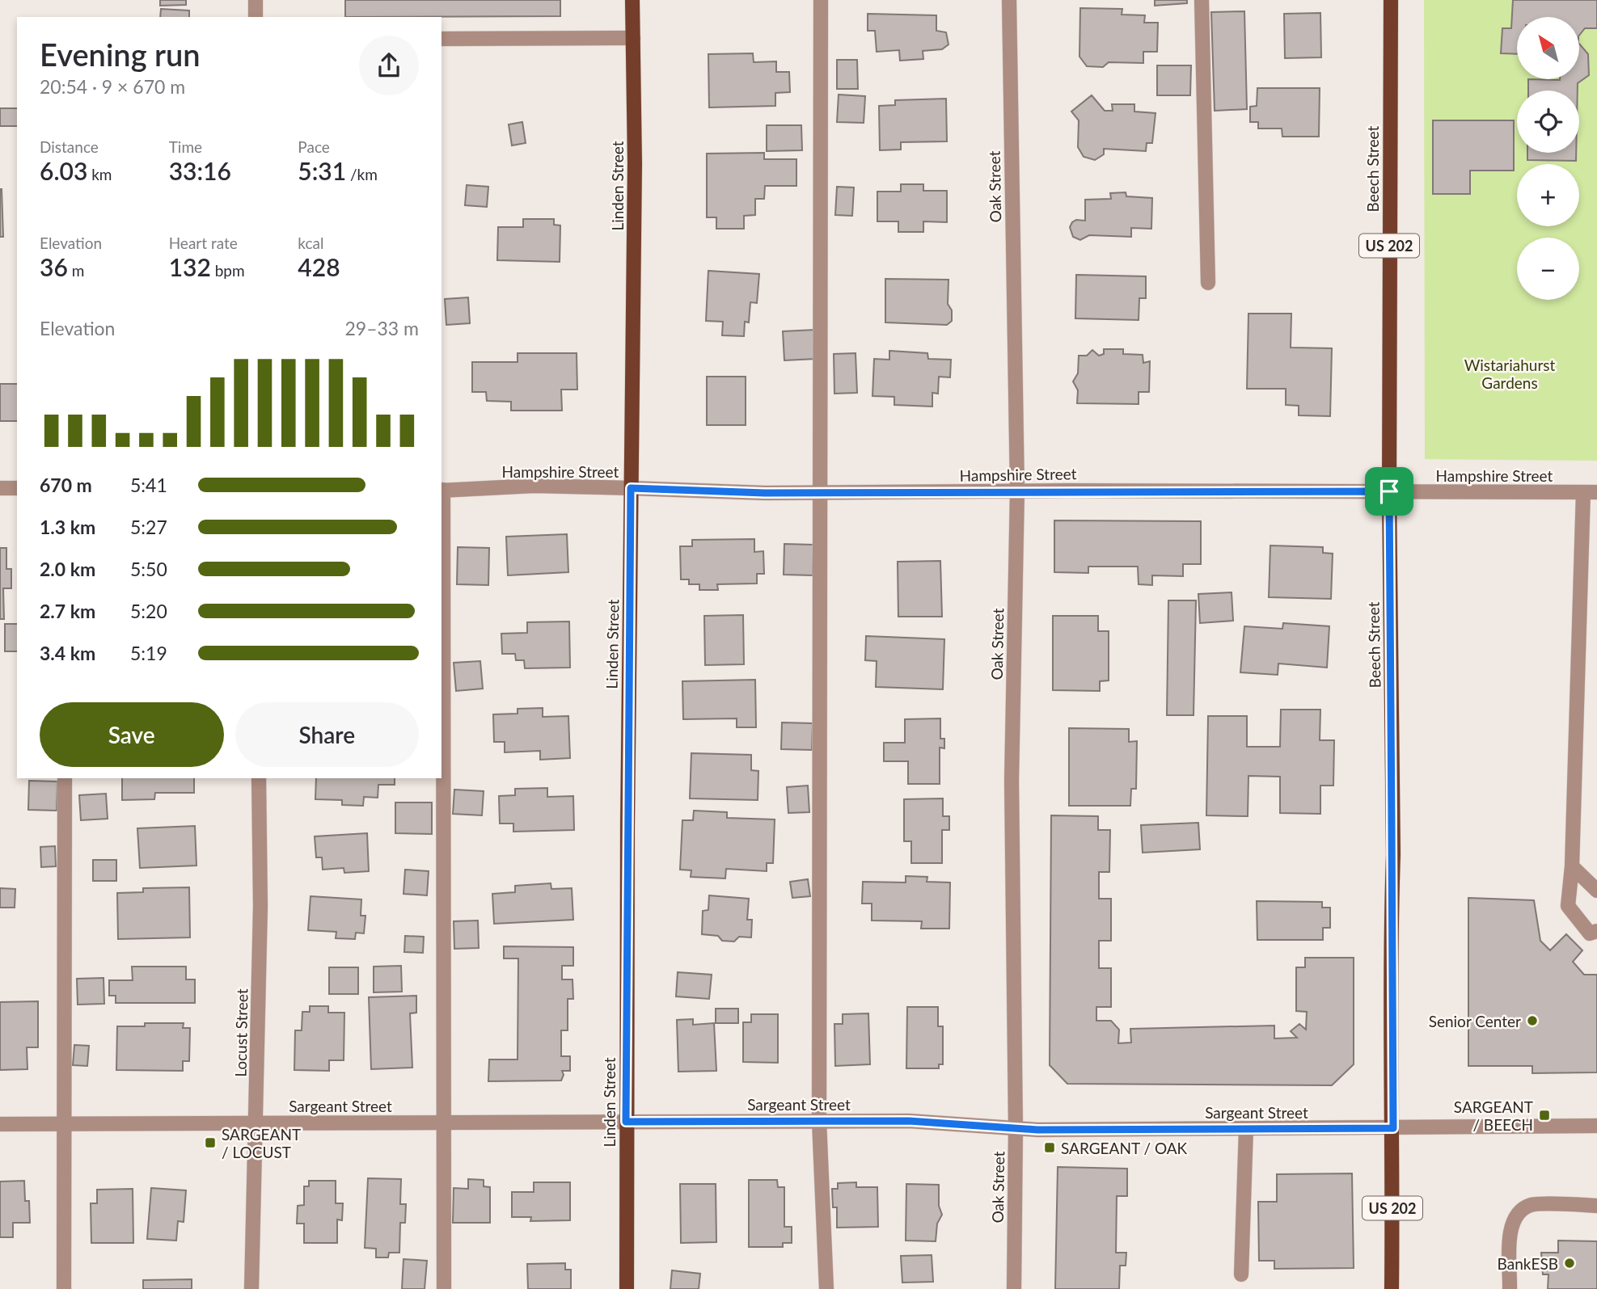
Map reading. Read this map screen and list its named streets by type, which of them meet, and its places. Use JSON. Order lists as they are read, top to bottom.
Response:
{
  "streets": {
    "main road": ["Beech Street", "Linden Street", "US 202"],
    "street": [
      "Oak Street",
      "Hampshire Street",
      "Locust Street",
      "Sargeant Street"
    ]
  },
  "crossings": [
    ["Beech Street", "Hampshire Street"],
    ["Beech Street", "Sargeant Street"],
    ["Linden Street", "Hampshire Street"],
    ["Linden Street", "Sargeant Street"],
    ["Oak Street", "Hampshire Street"],
    ["Oak Street", "Sargeant Street"],
    ["Locust Street", "Sargeant Street"]
  ],
  "parks": ["Wistariahurst Gardens"],
  "places": {
    "other": ["Senior Center", "BankESB"],
    "transit": ["SARGEANT / BEECH", "SARGEANT / LOCUST", "SARGEANT / OAK"]
  },
  "north": "top left",
  "page": {
    "map_buttons": ["+", "−"],
    "heading": ["Evening run", "20:54 · 9 × 670 m"],
    "stats": [
      ["Distance", "6.03 km"],
      ["Time", "33:16"],
      ["Pace", "5:31 /km"],
      ["Elevation", "36 m"],
      ["Heart rate", "132 bpm"],
      ["kcal", "428"]
    ],
    "chart": ["Elevation", "29–33 m"],
    "list": [
      {
        "name": "670 m",
        "note": "5:41"
      },
      {
        "name": "1.3 km",
        "note": "5:27"
      },
      {
        "name": "2.0 km",
        "note": "5:50"
      },
      {
        "name": "2.7 km",
        "note": "5:20"
      },
      {
        "name": "3.4 km",
        "note": "5:19"
      }
    ],
    "buttons": ["Save", "Share"]
  }
}
